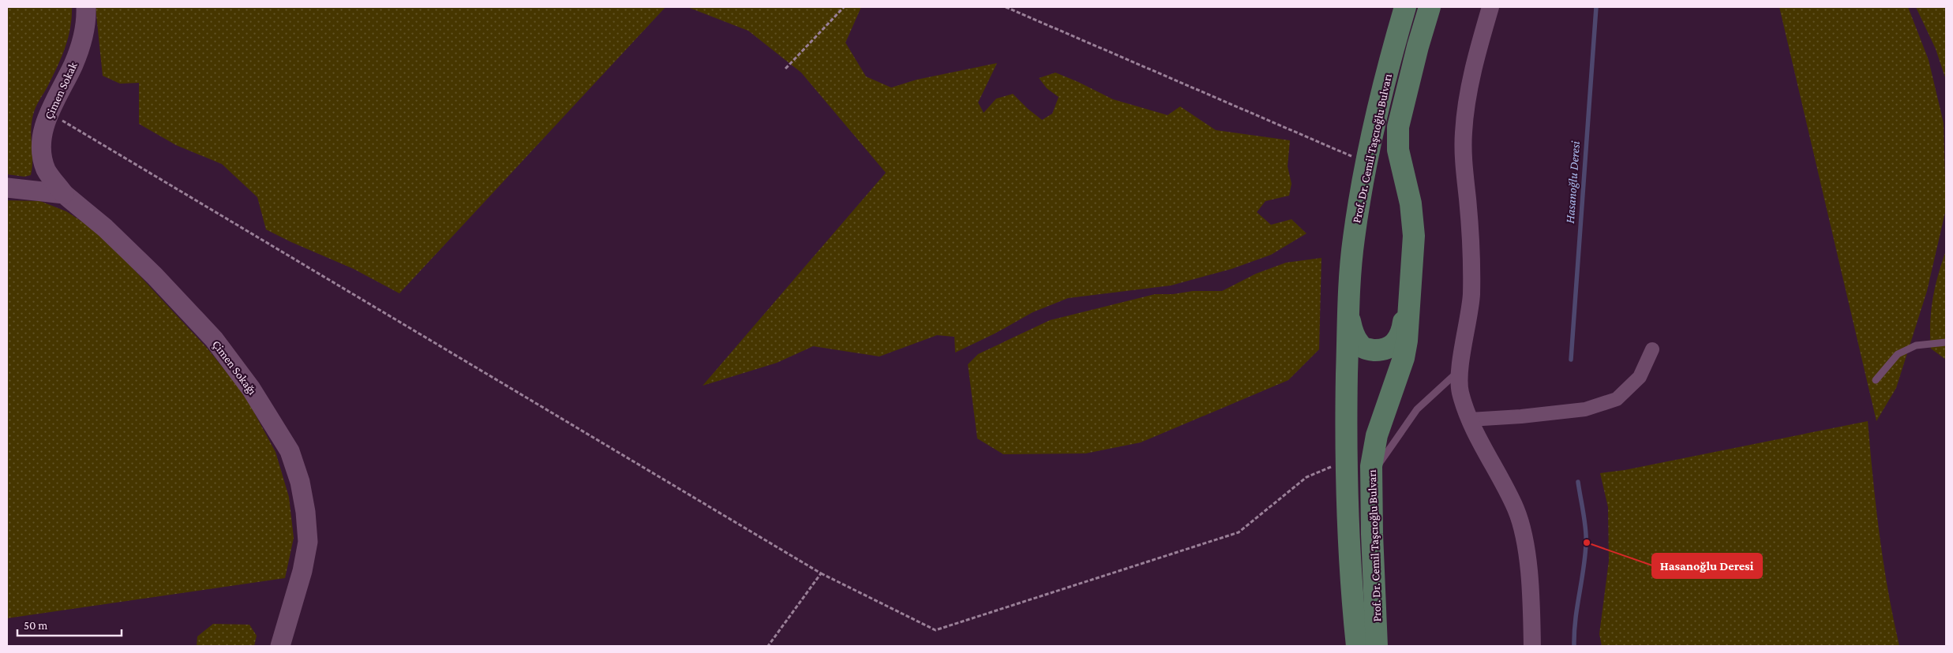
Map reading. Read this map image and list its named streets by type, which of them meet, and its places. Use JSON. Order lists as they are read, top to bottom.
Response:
{
  "streets": {
    "main road": ["Çimen Sokak", "Prof. Dr. Cemil Taşcıoğlu Bulvarı", "Çimen Sokağı"]
  },
  "crossings": [
    ["Çimen Sokak", "Çimen Sokağı"]
  ],
  "water": ["Hasanoğlu Deresi"],
  "places": ["Hasanoğlu Deresi"],
  "scale_bar": "50 m"
}
